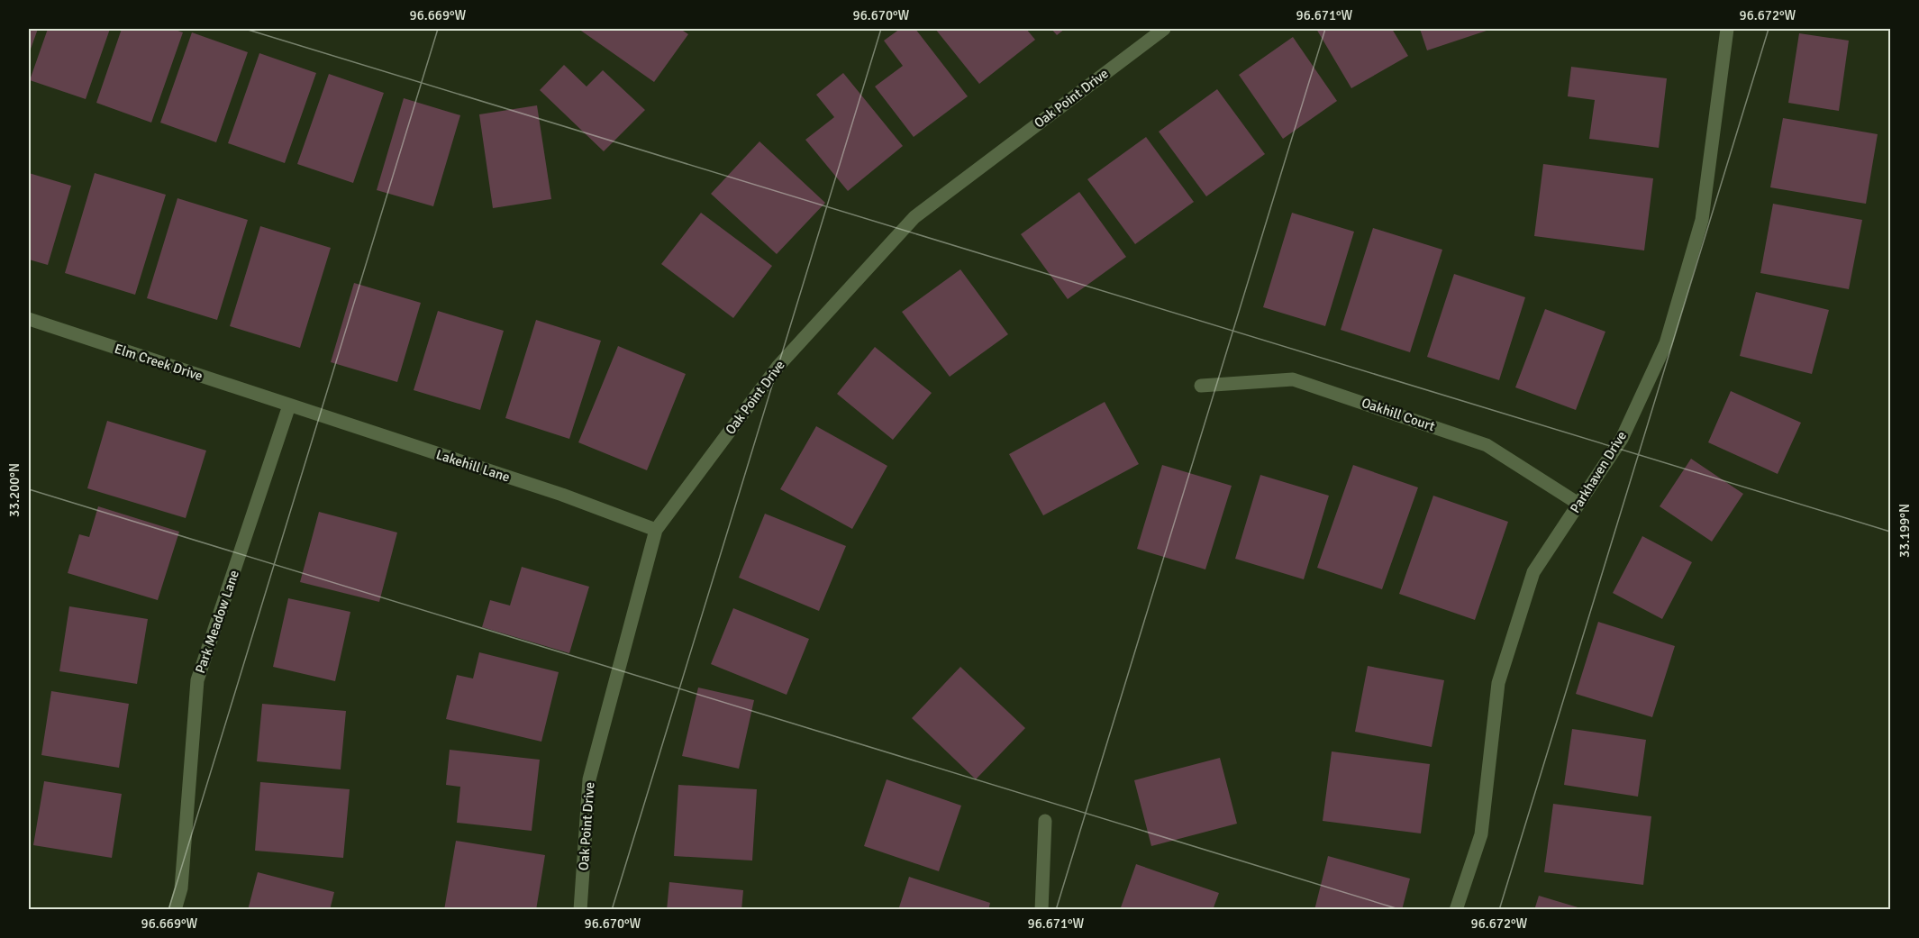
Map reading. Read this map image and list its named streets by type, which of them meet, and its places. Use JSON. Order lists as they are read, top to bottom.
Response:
{
  "streets": {
    "street": [
      "Oak Point Drive",
      "Elm Creek Drive",
      "Oakhill Court",
      "Lakehill Lane",
      "Parkhaven Drive",
      "Park Meadow Lane"
    ]
  },
  "crossings": [
    ["Oak Point Drive", "Lakehill Lane"],
    ["Elm Creek Drive", "Lakehill Lane"],
    ["Elm Creek Drive", "Park Meadow Lane"],
    ["Oakhill Court", "Parkhaven Drive"],
    ["Lakehill Lane", "Park Meadow Lane"]
  ],
  "coordinates": [
    "96.669°W",
    "96.670°W",
    "96.671°W",
    "96.672°W",
    "33.200°N",
    "33.199°N"
  ]
}
